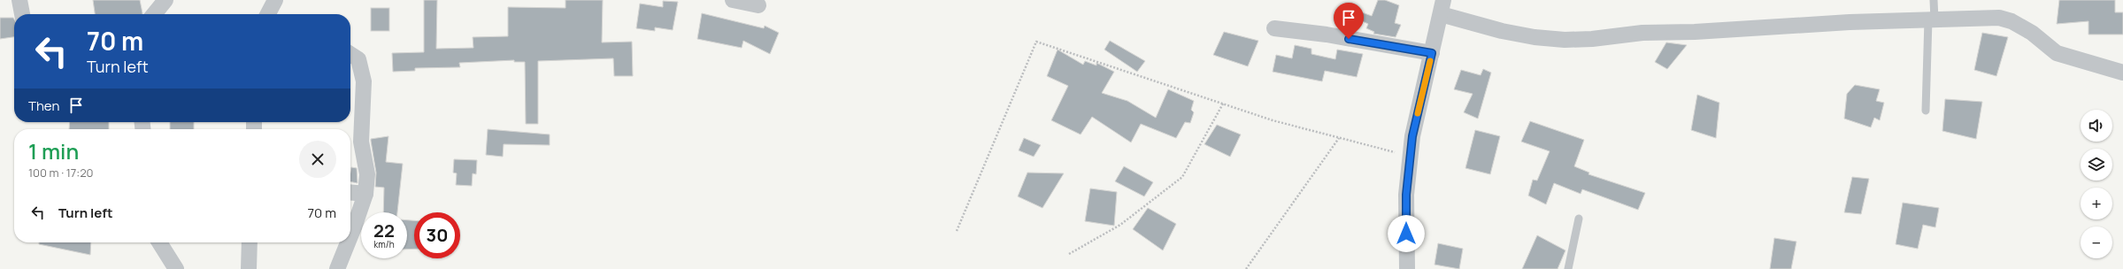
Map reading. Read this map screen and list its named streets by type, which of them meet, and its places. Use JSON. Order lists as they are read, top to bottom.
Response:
{
  "page": {
    "turn": ["70 m", "Turn left"],
    "then": "Then",
    "map_buttons": ["+", "−"],
    "heading": ["1 min", "100 m · 17:20"],
    "list": [
      {
        "name": "Turn left",
        "value": "70 m"
      }
    ],
    "speed": "22 km/h",
    "limit": "30"
  }
}
